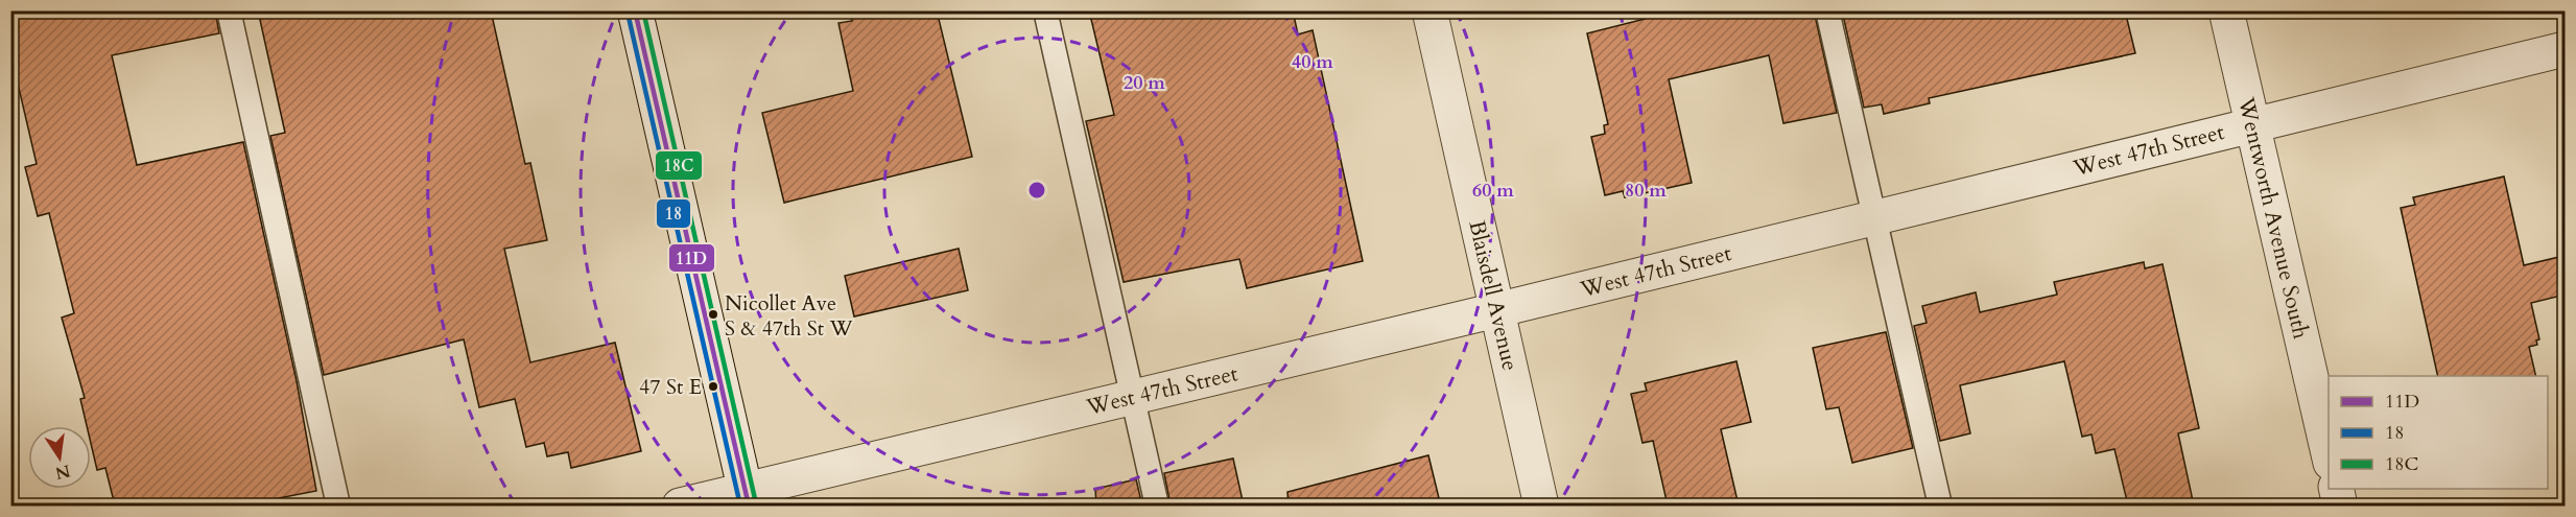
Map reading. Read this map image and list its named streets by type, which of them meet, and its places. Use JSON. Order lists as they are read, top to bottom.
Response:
{
  "streets": {
    "street": ["West 47th Street", "Wentworth Avenue South", "Blaisdell Avenue"]
  },
  "crossings": [
    ["West 47th Street", "Wentworth Avenue South"],
    ["West 47th Street", "Blaisdell Avenue"]
  ],
  "places": ["Nicollet Ave S & 47th St W", "47 St E"],
  "lines": ["transit line 11D", "transit line 18C", "transit line 18"],
  "legend": ["11D", "18", "18C"],
  "north": "bottom",
  "rings": [
    "40 m",
    "20 m",
    "60 m",
    "80 m"
  ]
}
